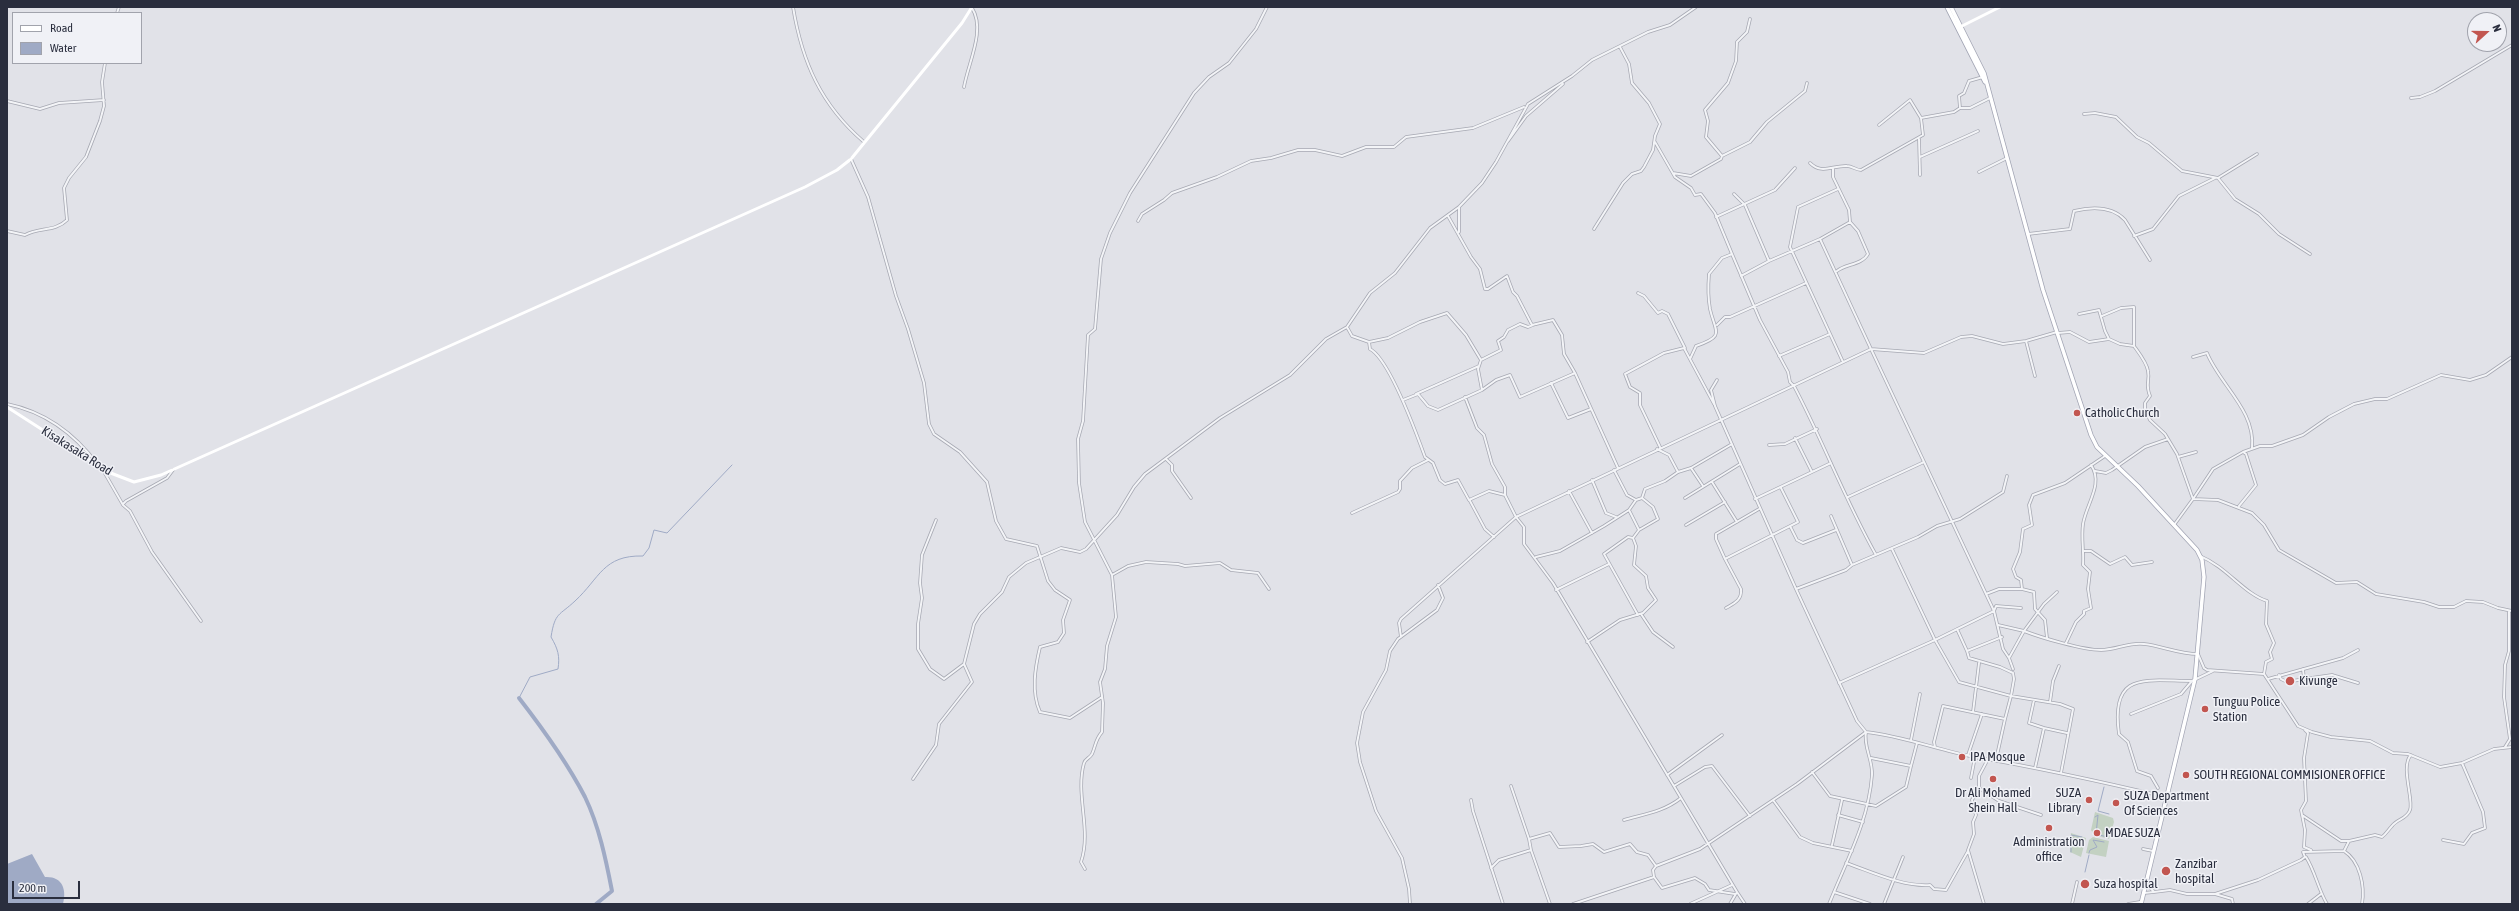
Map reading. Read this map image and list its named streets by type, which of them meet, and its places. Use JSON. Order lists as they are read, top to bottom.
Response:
{
  "streets": {
    "street": ["Kisakasaka Road"]
  },
  "places": [
    "Catholic Church",
    "Kivunge",
    "Tunguu Police Station",
    "IPA Mosque",
    "SOUTH REGIONAL COMMISIONER OFFICE",
    "Dr Ali Mohamed Shein Hall",
    "SUZA Library",
    "SUZA Department Of Sciences",
    "Administration office",
    "MDAE SUZA",
    "Zanzibar hospital",
    "Suza hospital"
  ],
  "legend": ["Road", "Water"],
  "scale_bar": "200 m",
  "north": "right"
}
